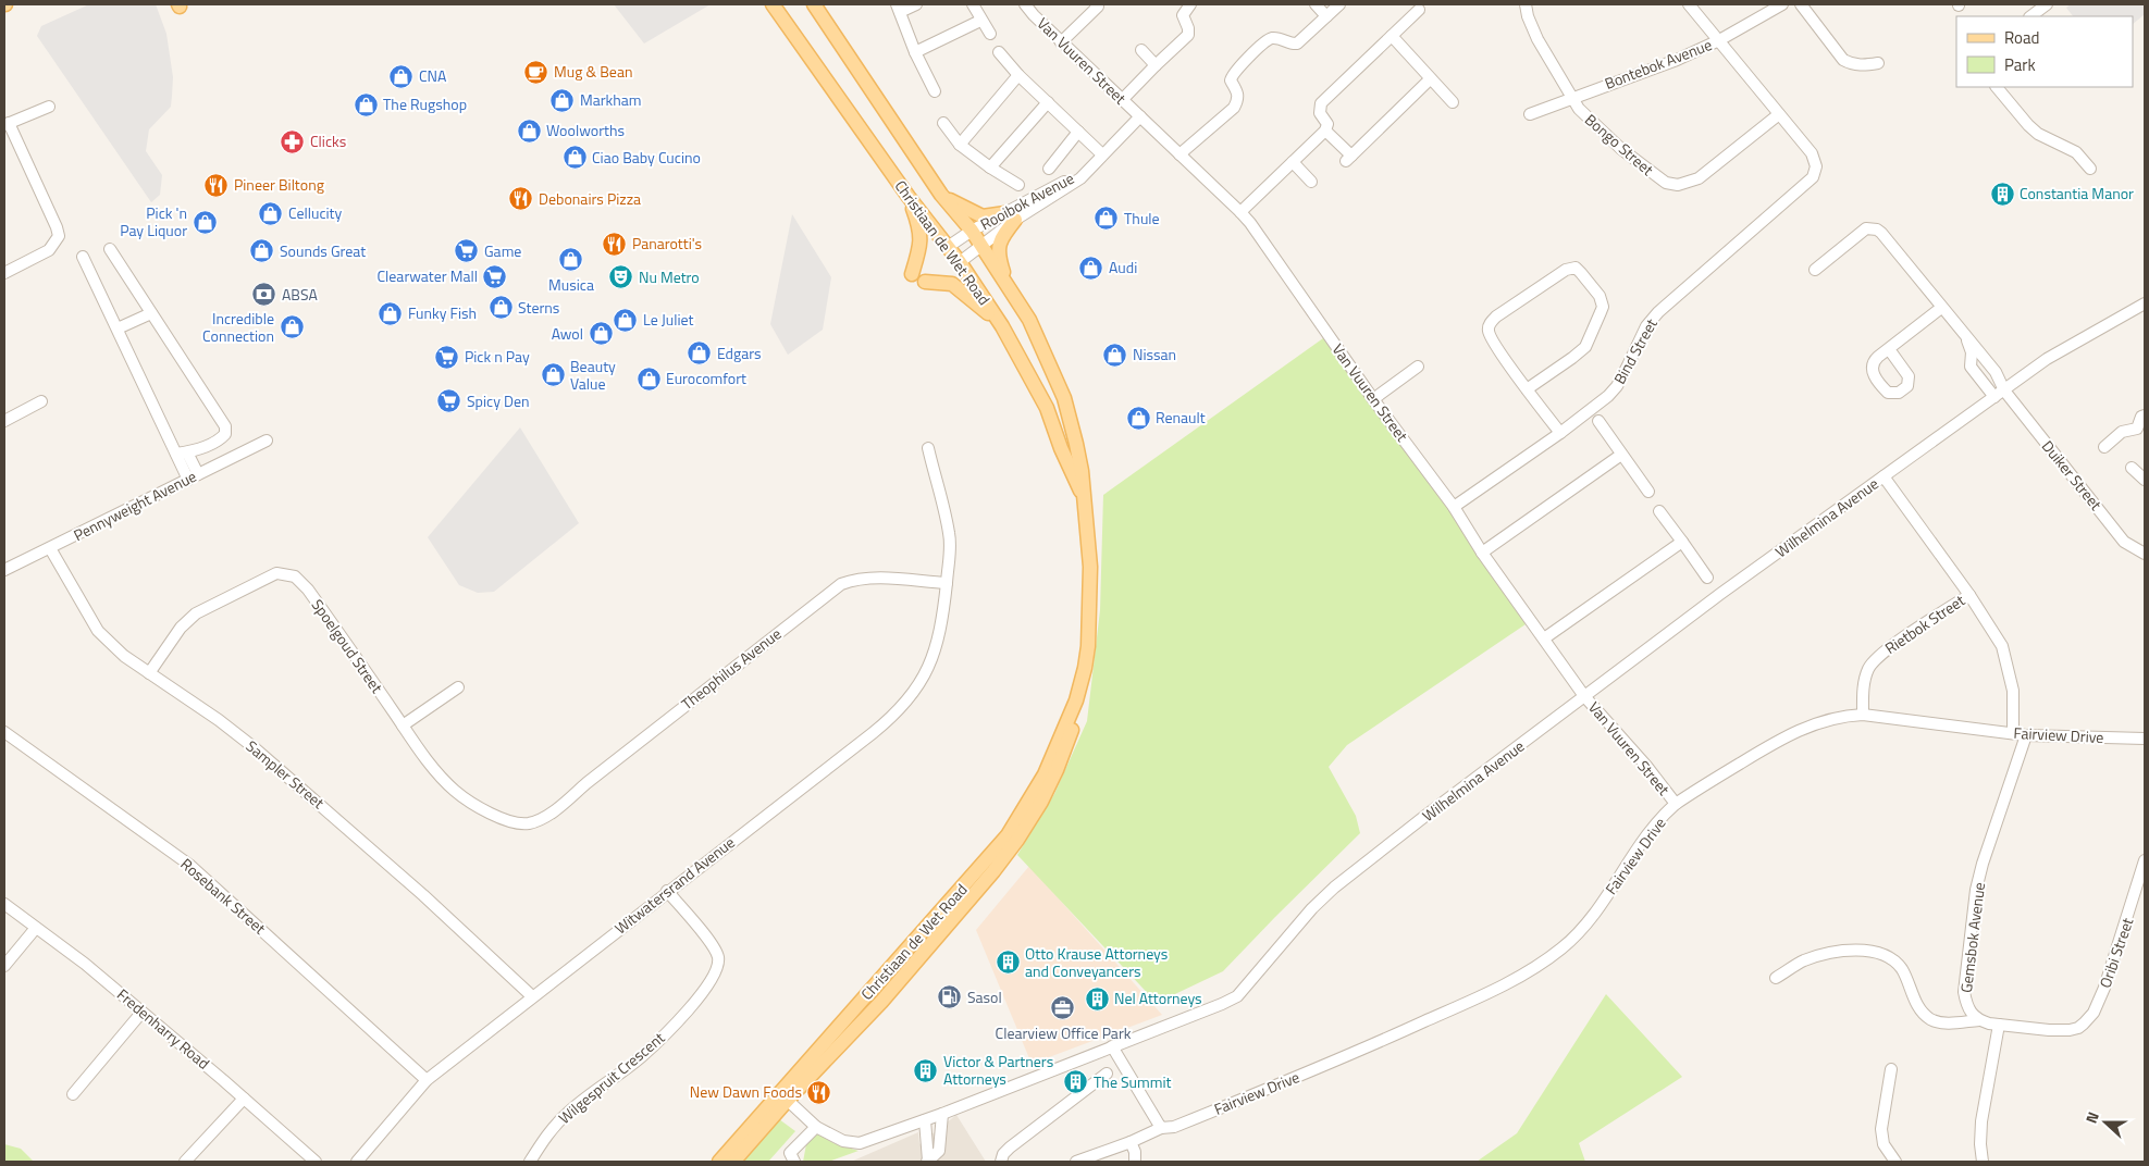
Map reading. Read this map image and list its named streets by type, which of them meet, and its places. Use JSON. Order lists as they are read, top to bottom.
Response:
{
  "streets": {
    "main road": ["Christiaan de Wet Road"],
    "street": [
      "Van Vuuren Street",
      "Bontebok Avenue",
      "Bongo Street",
      "Rooibok Avenue",
      "Bind Street",
      "Duiker Street",
      "Pennyweight Avenue",
      "Wilhelmina Avenue",
      "Rietbok Street",
      "Spoelgoud Street",
      "Theophilus Avenue",
      "Fairview Drive",
      "Sampler Street",
      "Witwatersrand Avenue",
      "Rosebank Street",
      "Gemsbok Avenue",
      "Oribi Street",
      "Fredenharry Road",
      "Wilgespruit Crescent"
    ]
  },
  "crossings": [
    ["Van Vuuren Street", "Rooibok Avenue"],
    ["Van Vuuren Street", "Bind Street"],
    ["Van Vuuren Street", "Wilhelmina Avenue"],
    ["Van Vuuren Street", "Fairview Drive"],
    ["Bontebok Avenue", "Bongo Street"],
    ["Bongo Street", "Bind Street"],
    ["Rooibok Avenue", "Christiaan de Wet Road"],
    ["Christiaan de Wet Road", "Wilhelmina Avenue"],
    ["Duiker Street", "Wilhelmina Avenue"],
    ["Pennyweight Avenue", "Sampler Street"],
    ["Rietbok Street", "Fairview Drive"],
    ["Spoelgoud Street", "Theophilus Avenue"],
    ["Spoelgoud Street", "Sampler Street"],
    ["Theophilus Avenue", "Witwatersrand Avenue"],
    ["Fairview Drive", "Gemsbok Avenue"],
    ["Sampler Street", "Witwatersrand Avenue"],
    ["Witwatersrand Avenue", "Rosebank Street"],
    ["Witwatersrand Avenue", "Wilgespruit Crescent"]
  ],
  "places": {
    "cafe": ["Mug & Bean"],
    "shop": [
      "CNA",
      "Markham",
      "The Rugshop",
      "Woolworths",
      "Ciao Baby Cucino",
      "Cellucity",
      "Thule",
      "Pick 'n Pay Liquor",
      "Sounds Great",
      "Musica",
      "Audi",
      "Sterns",
      "Funky Fish",
      "Le Juliet",
      "Incredible Connection",
      "Awol",
      "Edgars",
      "Nissan",
      "Beauty Value",
      "Eurocomfort",
      "Renault"
    ],
    "pharmacy": ["Clicks"],
    "restaurant": [
      "Pineer Biltong",
      "Debonairs Pizza",
      "Panarotti's",
      "New Dawn Foods"
    ],
    "building": [
      "Constantia Manor",
      "Otto Krause Attorneys and Conveyancers",
      "Nel Attorneys",
      "Victor & Partners Attorneys",
      "The Summit"
    ],
    "supermarket": [
      "Game",
      "Clearwater Mall",
      "Pick n Pay",
      "Spicy Den"
    ],
    "theatre": ["Nu Metro"],
    "bank": ["ABSA"],
    "fuel station": ["Sasol"],
    "office": ["Clearview Office Park"]
  },
  "legend": ["Road", "Park"],
  "north": "left"
}
